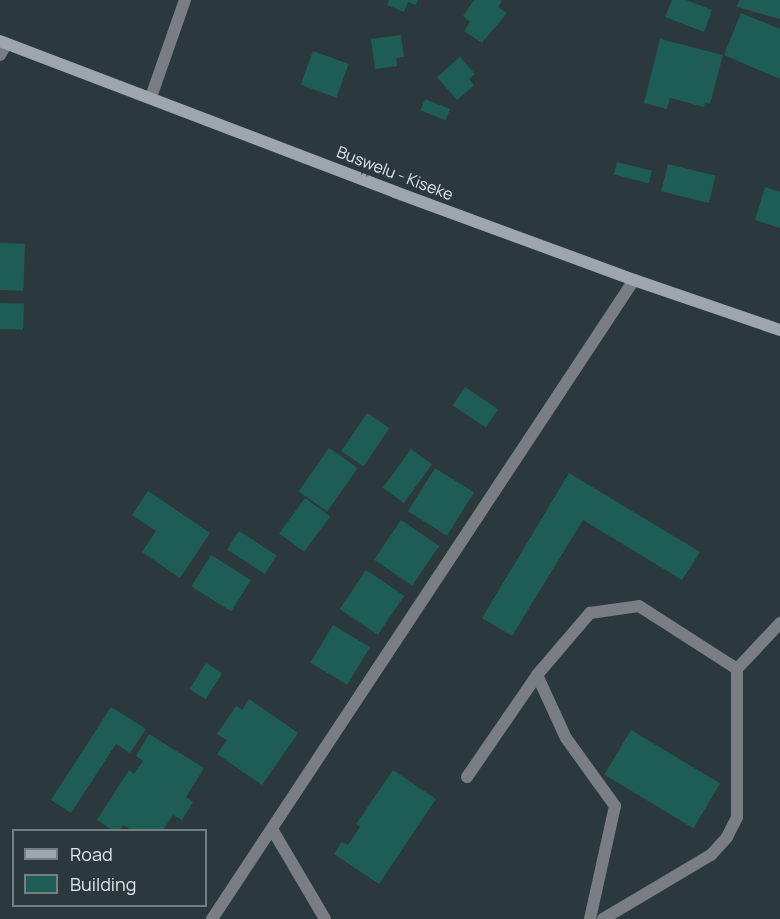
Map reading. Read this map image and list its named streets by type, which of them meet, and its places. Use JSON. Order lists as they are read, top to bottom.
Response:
{
  "streets": {
    "main road": ["Buswelu - Kiseke"]
  },
  "legend": ["Road", "Building"]
}
